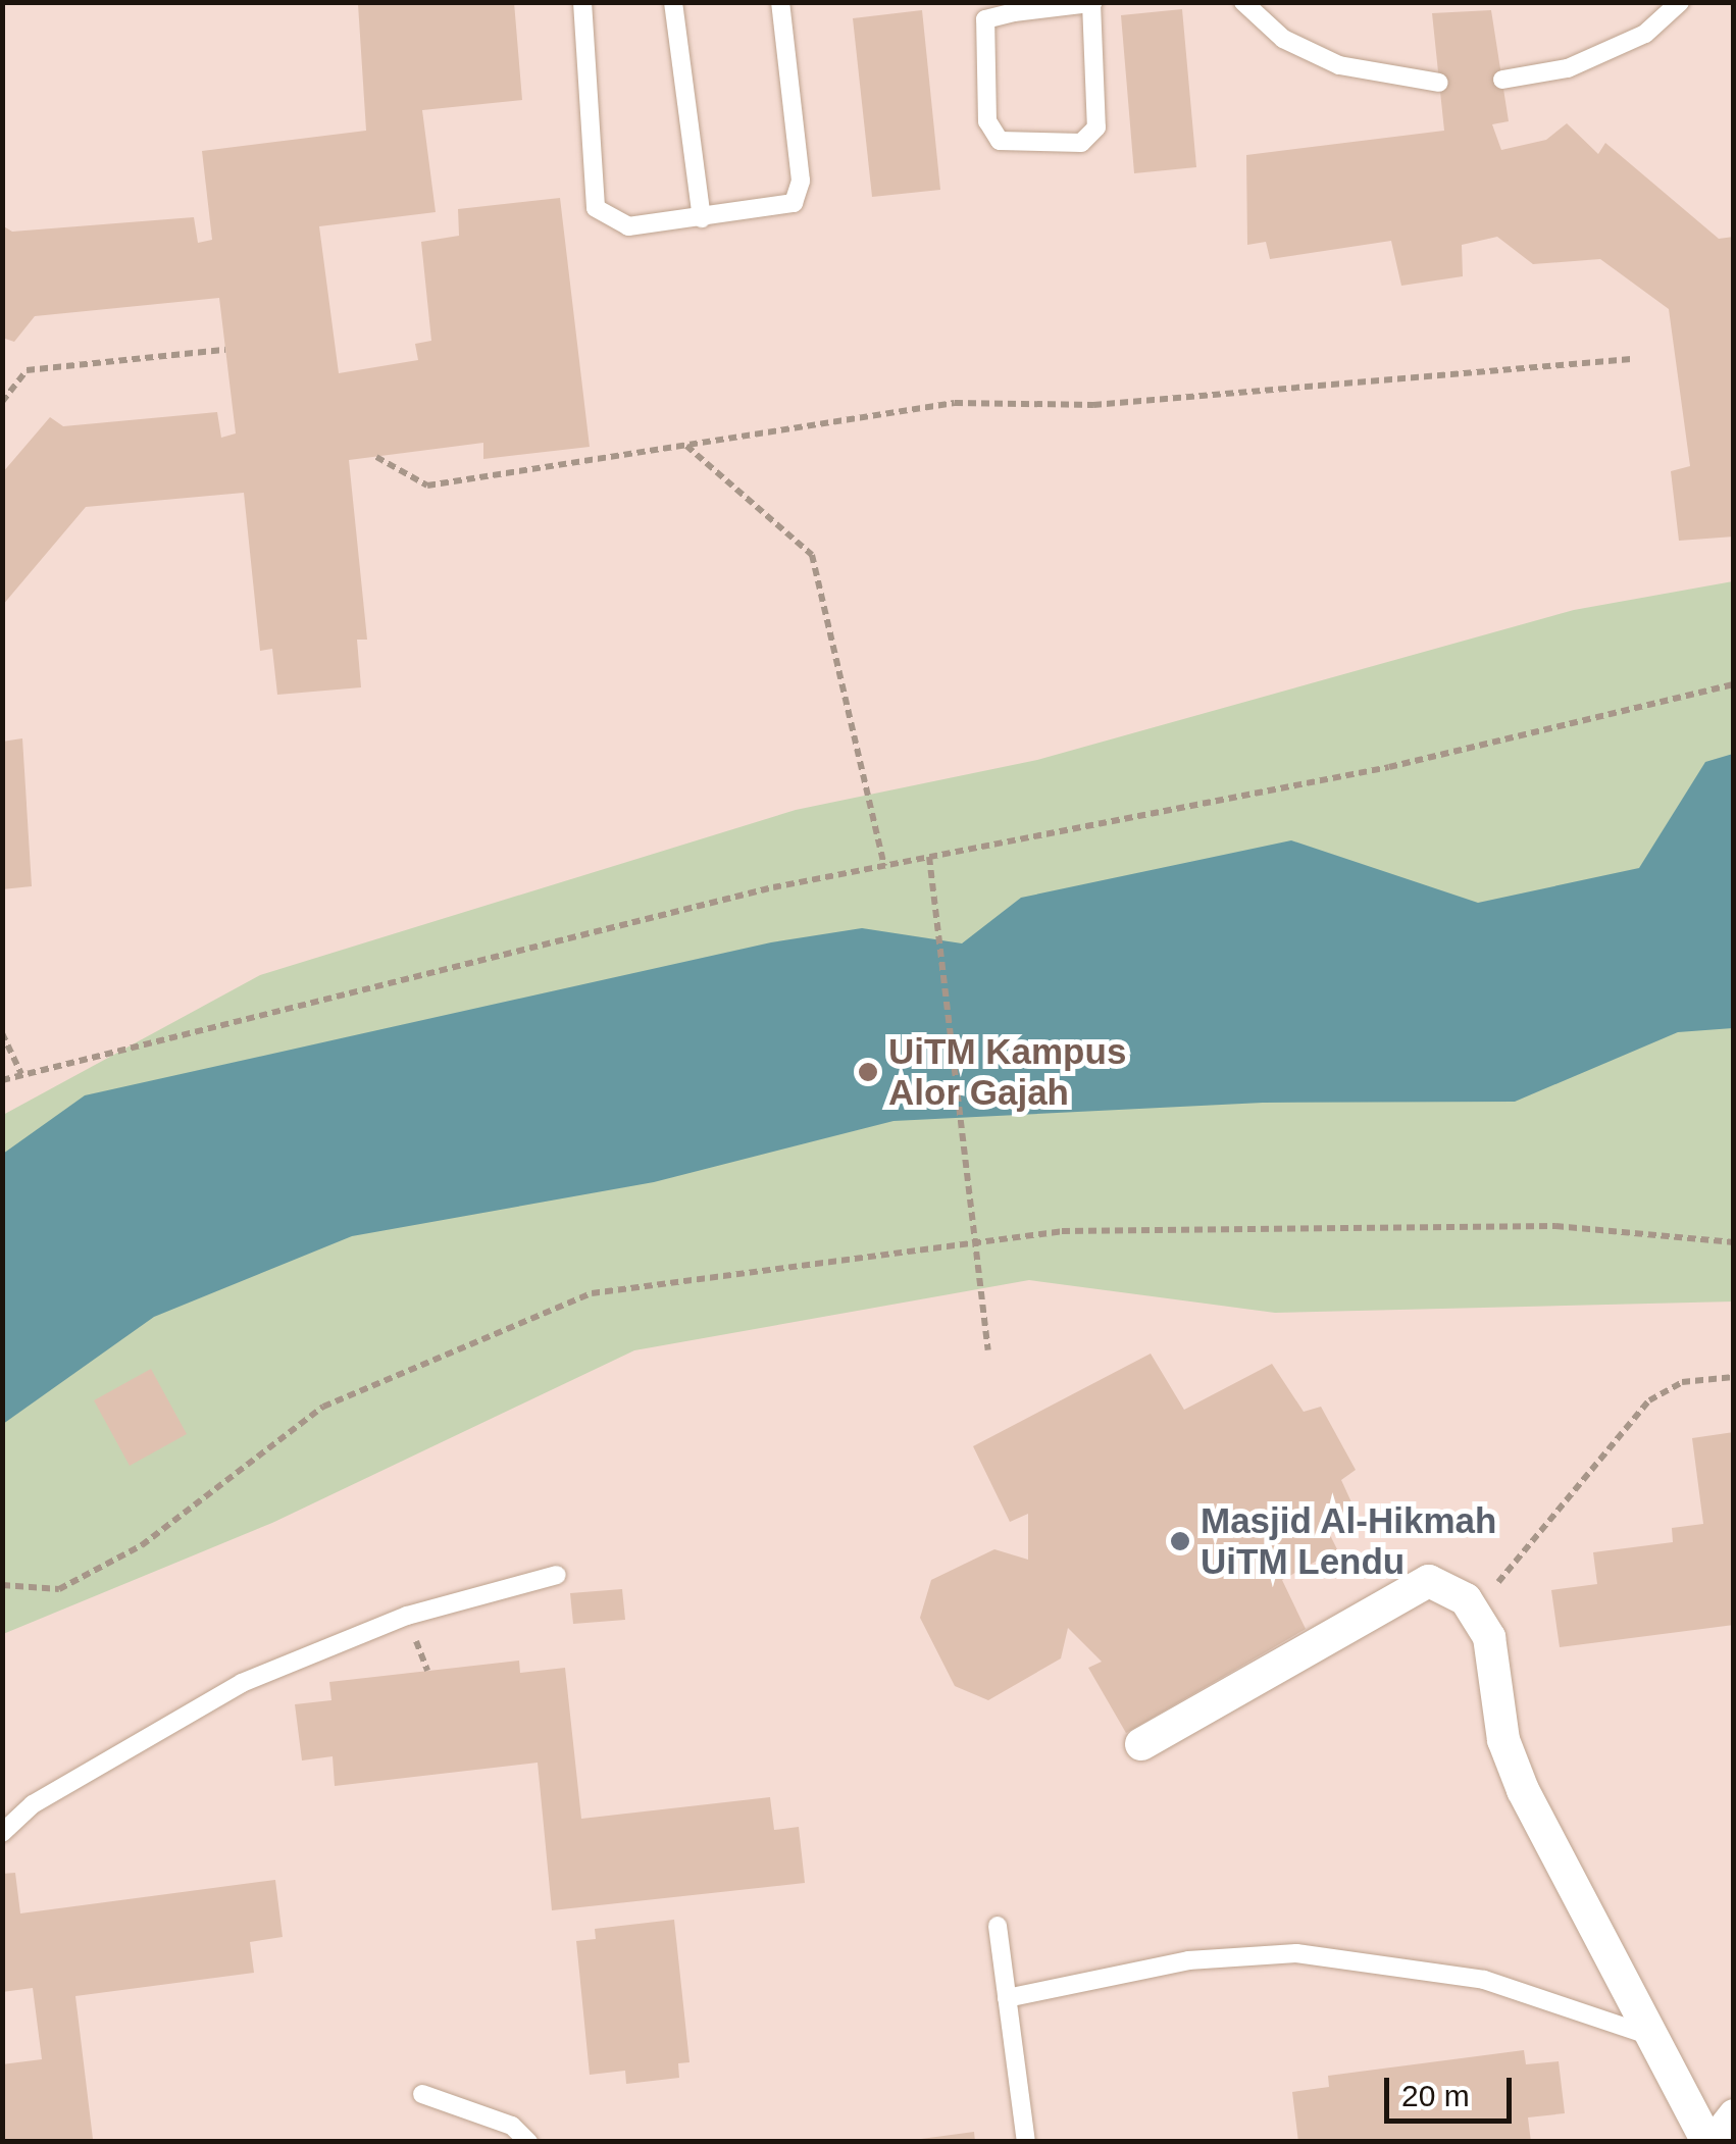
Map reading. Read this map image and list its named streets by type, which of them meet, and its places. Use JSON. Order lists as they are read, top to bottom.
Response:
{
  "places": ["UiTM Kampus Alor Gajah", "Masjid Al-Hikmah UiTM Lendu"],
  "scale_bar": "20 m"
}
